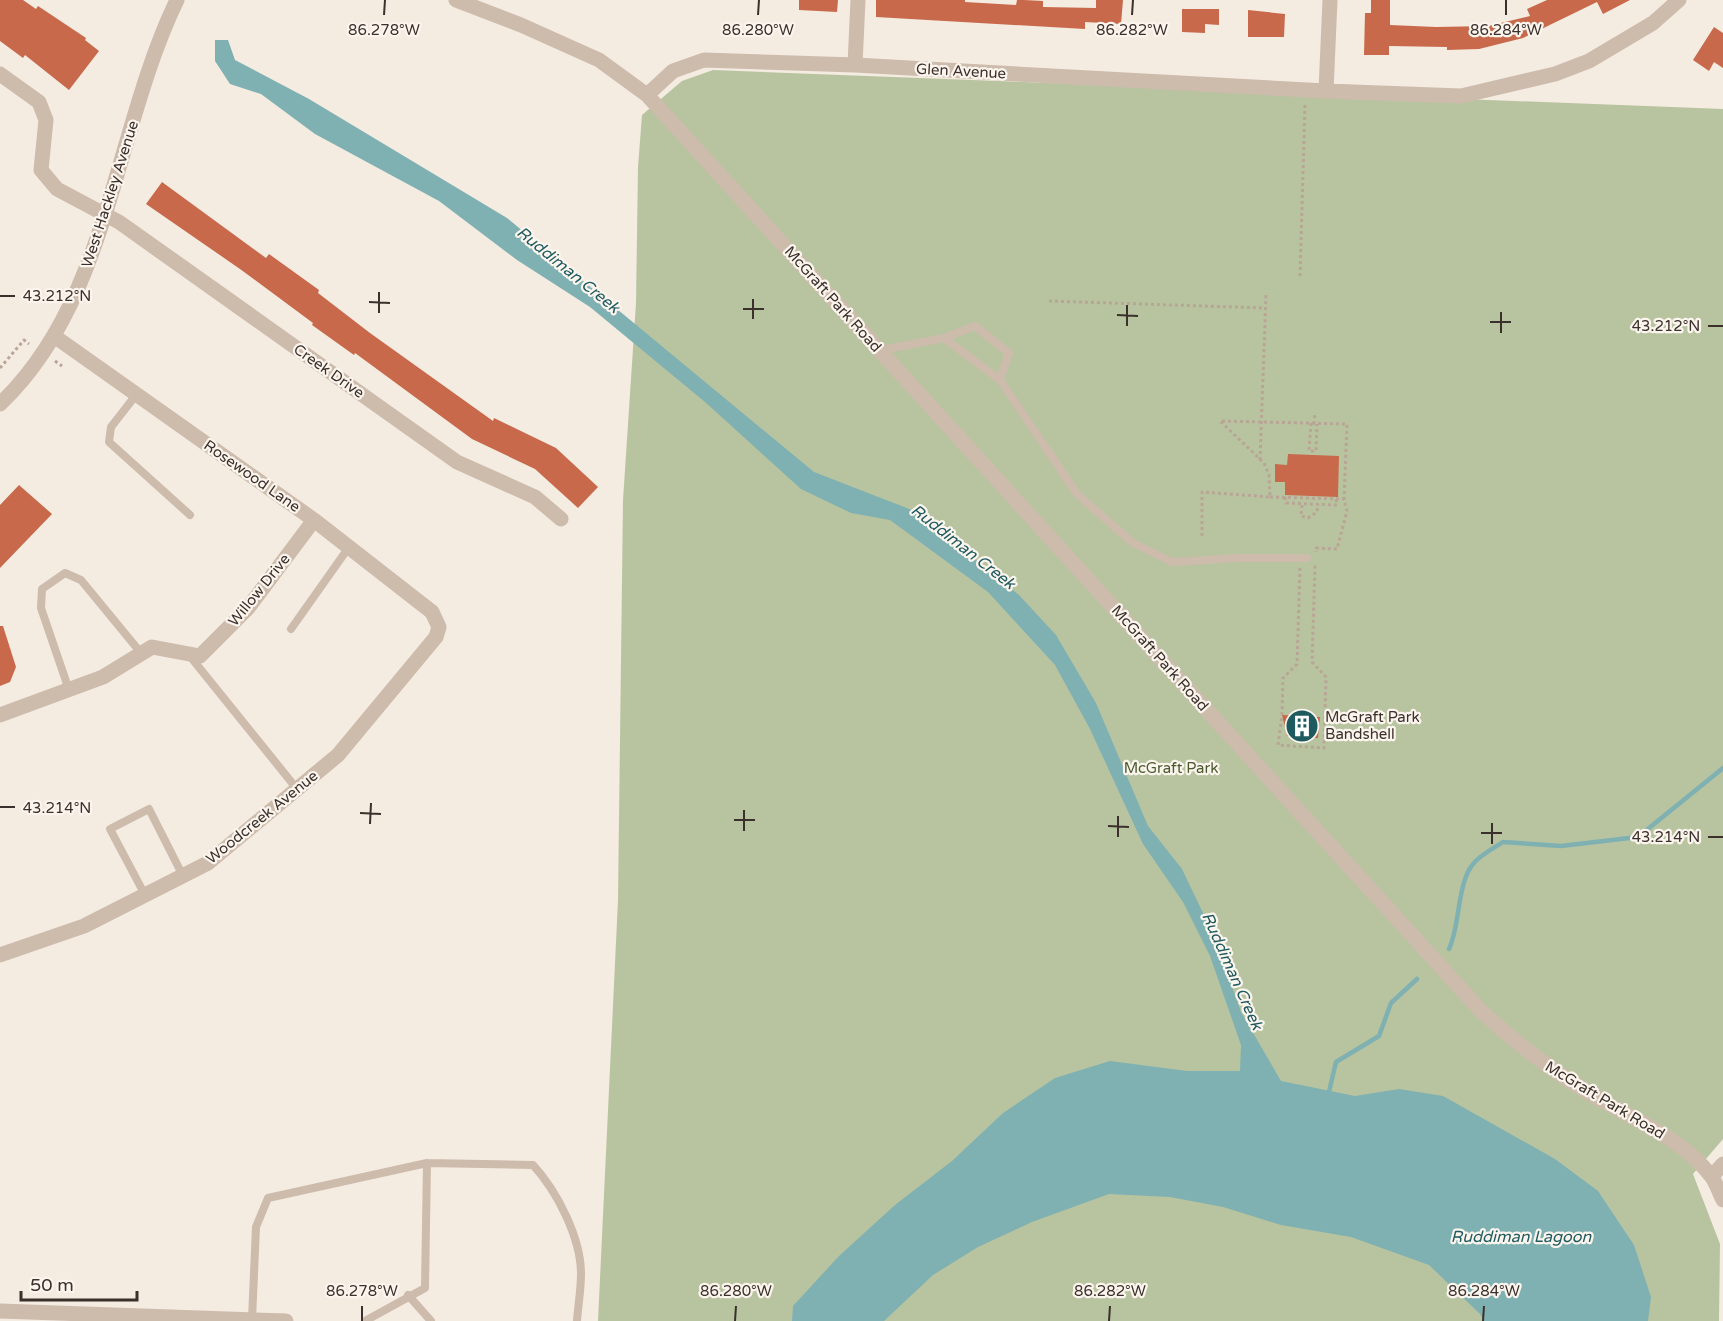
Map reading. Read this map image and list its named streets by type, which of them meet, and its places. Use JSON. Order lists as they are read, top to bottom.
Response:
{
  "streets": {
    "street": [
      "Glen Avenue",
      "West Hackley Avenue",
      "McGraft Park Road",
      "Creek Drive",
      "Rosewood Lane",
      "Willow Drive",
      "Woodcreek Avenue"
    ]
  },
  "crossings": [
    ["Glen Avenue", "McGraft Park Road"],
    ["West Hackley Avenue", "Creek Drive"],
    ["West Hackley Avenue", "Rosewood Lane"],
    ["Rosewood Lane", "Willow Drive"],
    ["Rosewood Lane", "Woodcreek Avenue"]
  ],
  "water": ["Ruddiman Creek", "Ruddiman Lagoon"],
  "parks": ["McGraft Park"],
  "places": {
    "building": ["McGraft Park Bandshell"]
  },
  "scale_bar": "50 m",
  "coordinates": [
    "86.278°W",
    "86.280°W",
    "86.282°W",
    "86.284°W",
    "43.212°N",
    "43.214°N"
  ]
}
